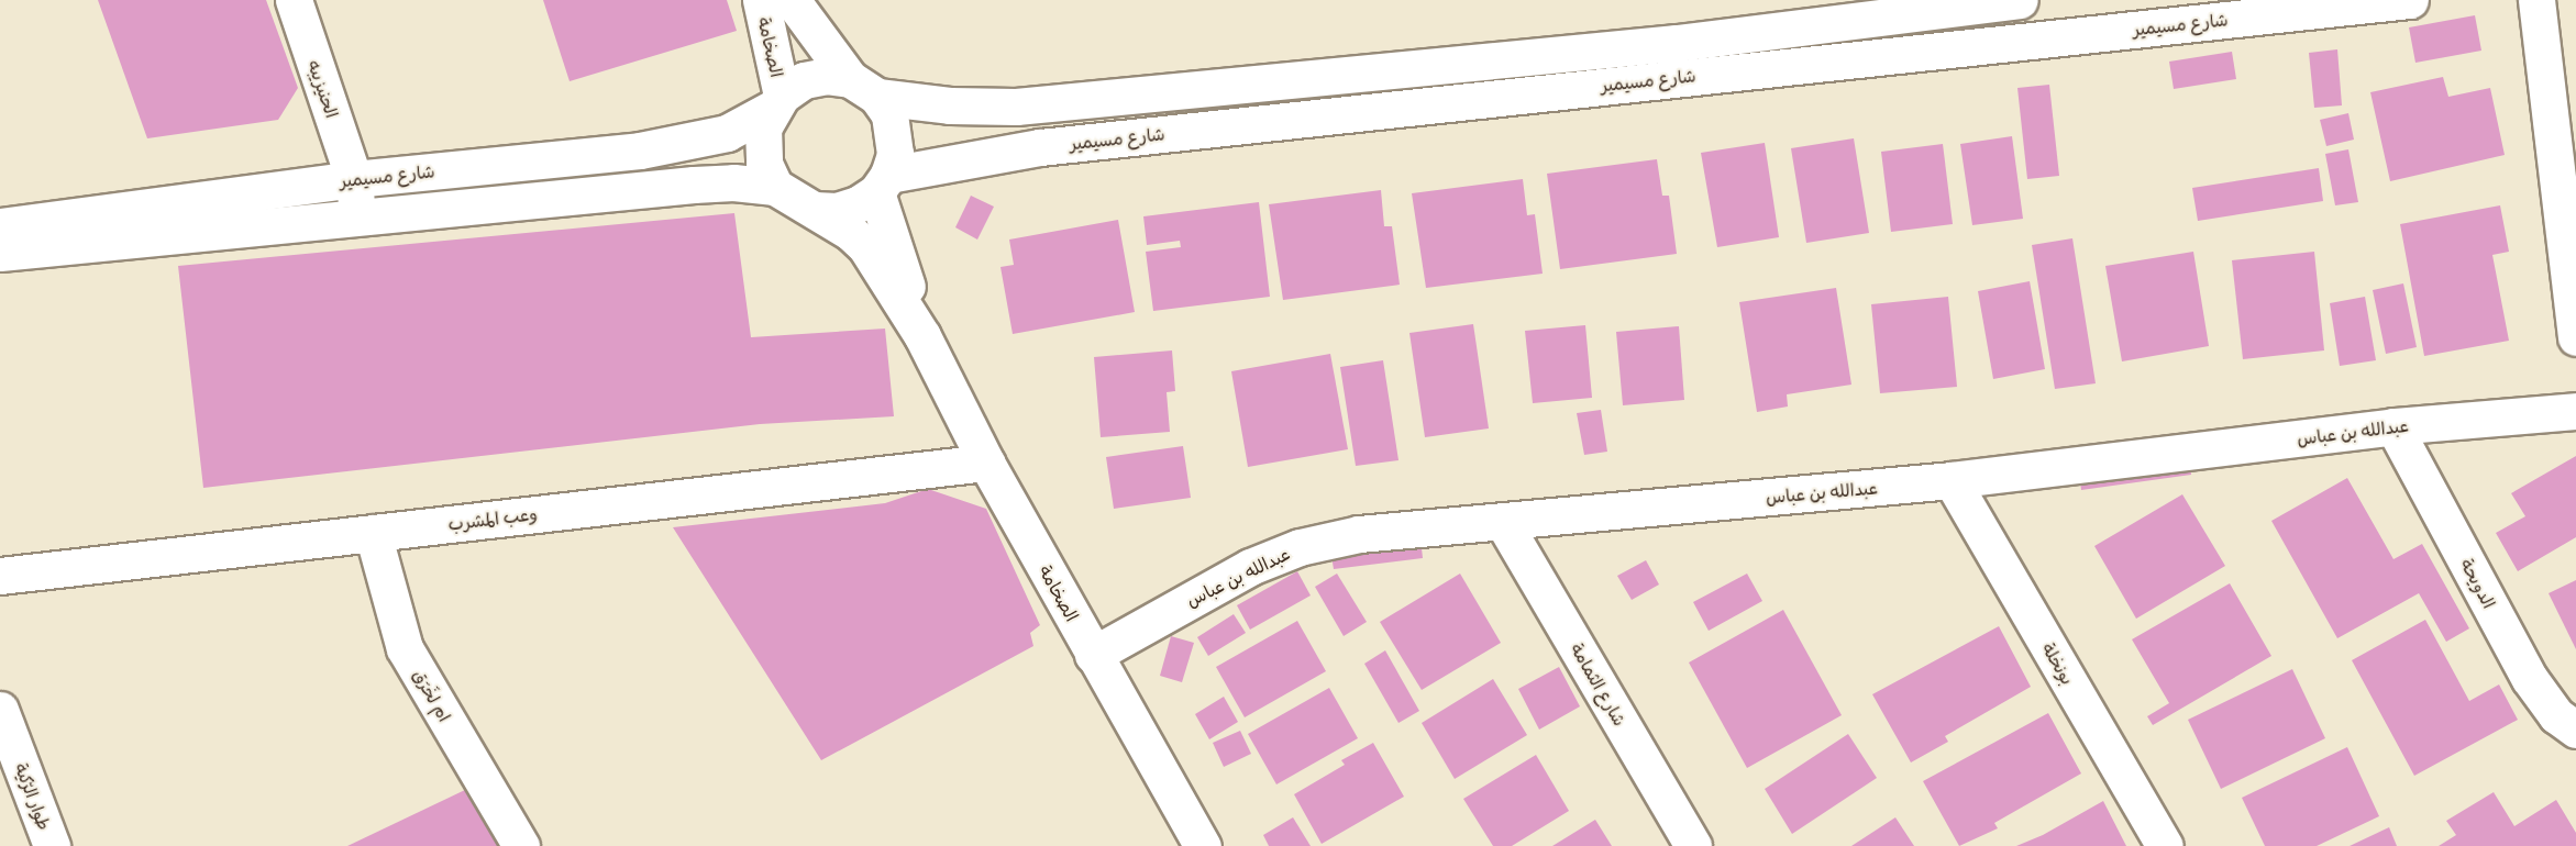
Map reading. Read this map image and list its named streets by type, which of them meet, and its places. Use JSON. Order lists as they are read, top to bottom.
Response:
{
  "streets": {
    "street": [
      "شارع مسيمير",
      "الصخامة",
      "الحنيزيبه",
      "عبدالله بن عباس",
      "وعب المشرب",
      "الدويحة",
      "بونخلة",
      "شارع الثمامة",
      "ام لخَرَق",
      "طوار الرّكية"
    ]
  },
  "crossings": [
    ["شارع مسيمير", "الصخامة"],
    ["شارع مسيمير", "الحنيزيبه"],
    ["الصخامة", "عبدالله بن عباس"],
    ["الصخامة", "وعب المشرب"],
    ["عبدالله بن عباس", "الدويحة"],
    ["عبدالله بن عباس", "بونخلة"],
    ["عبدالله بن عباس", "شارع الثمامة"],
    ["وعب المشرب", "ام لخَرَق"]
  ]
}
